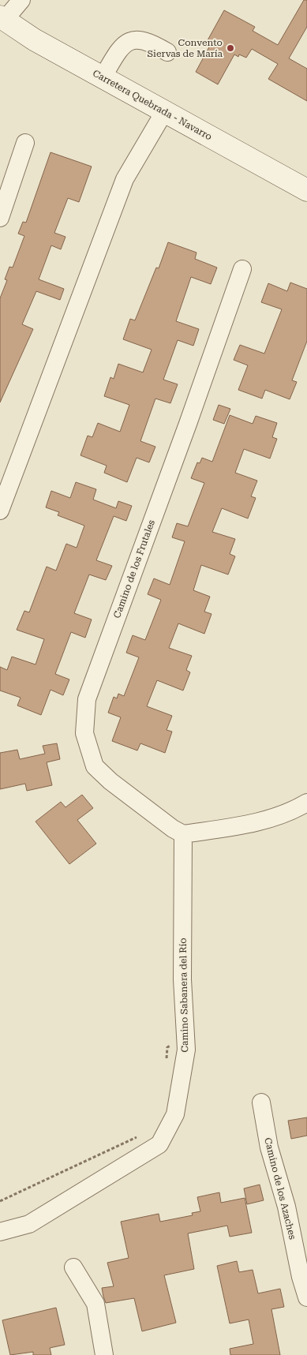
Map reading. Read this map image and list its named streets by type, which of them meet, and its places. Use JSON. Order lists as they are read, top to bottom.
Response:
{
  "streets": {
    "street": [
      "Carretera Quebrada - Navarro",
      "Camino de los Frutales",
      "Camino Sabanera del Río",
      "Camino de los Azaches"
    ]
  },
  "crossings": [
    ["Camino de los Frutales", "Camino Sabanera del Río"]
  ],
  "places": ["Convento Siervas de María"]
}
